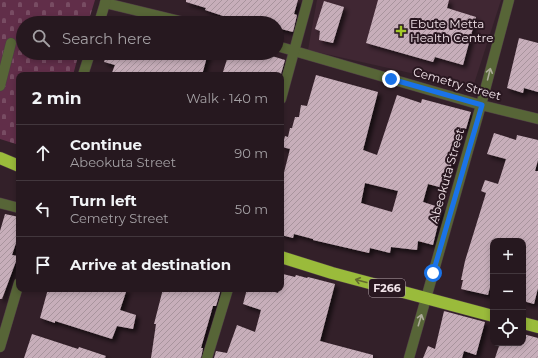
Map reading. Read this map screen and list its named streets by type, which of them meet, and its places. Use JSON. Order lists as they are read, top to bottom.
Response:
{
  "streets": {
    "highway": ["F266"],
    "street": ["Cemetry Street", "Abeokuta Street"]
  },
  "crossings": [
    ["Cemetry Street", "Abeokuta Street"],
    ["Abeokuta Street", "F266"]
  ],
  "one_way": ["Abeokuta Street"],
  "places": {
    "health": ["Ebute Metta Health Centre"]
  },
  "page": {
    "search": "Search here",
    "heading": ["2 min", "Walk · 140 m"],
    "list": [
      ["Continue", "Abeokuta Street", "90 m"],
      ["Turn left", "Cemetry Street", "50 m"],
      "Arrive at destination"
    ],
    "map_buttons": ["+", "−"]
  }
}
